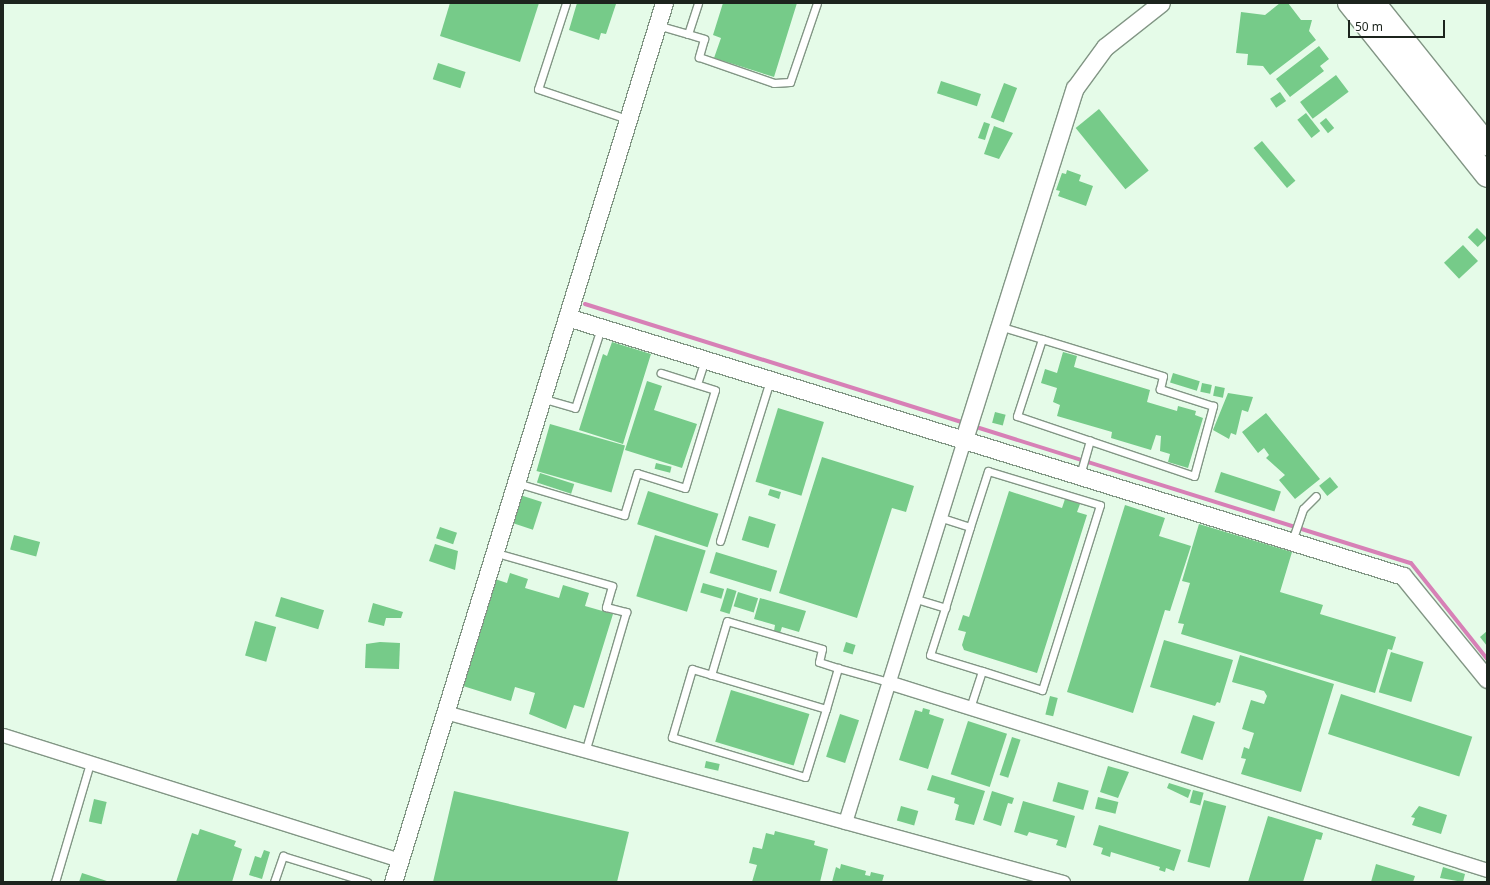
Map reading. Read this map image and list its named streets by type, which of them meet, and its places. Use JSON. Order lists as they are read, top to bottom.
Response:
{
  "scale_bar": "50 m"
}
